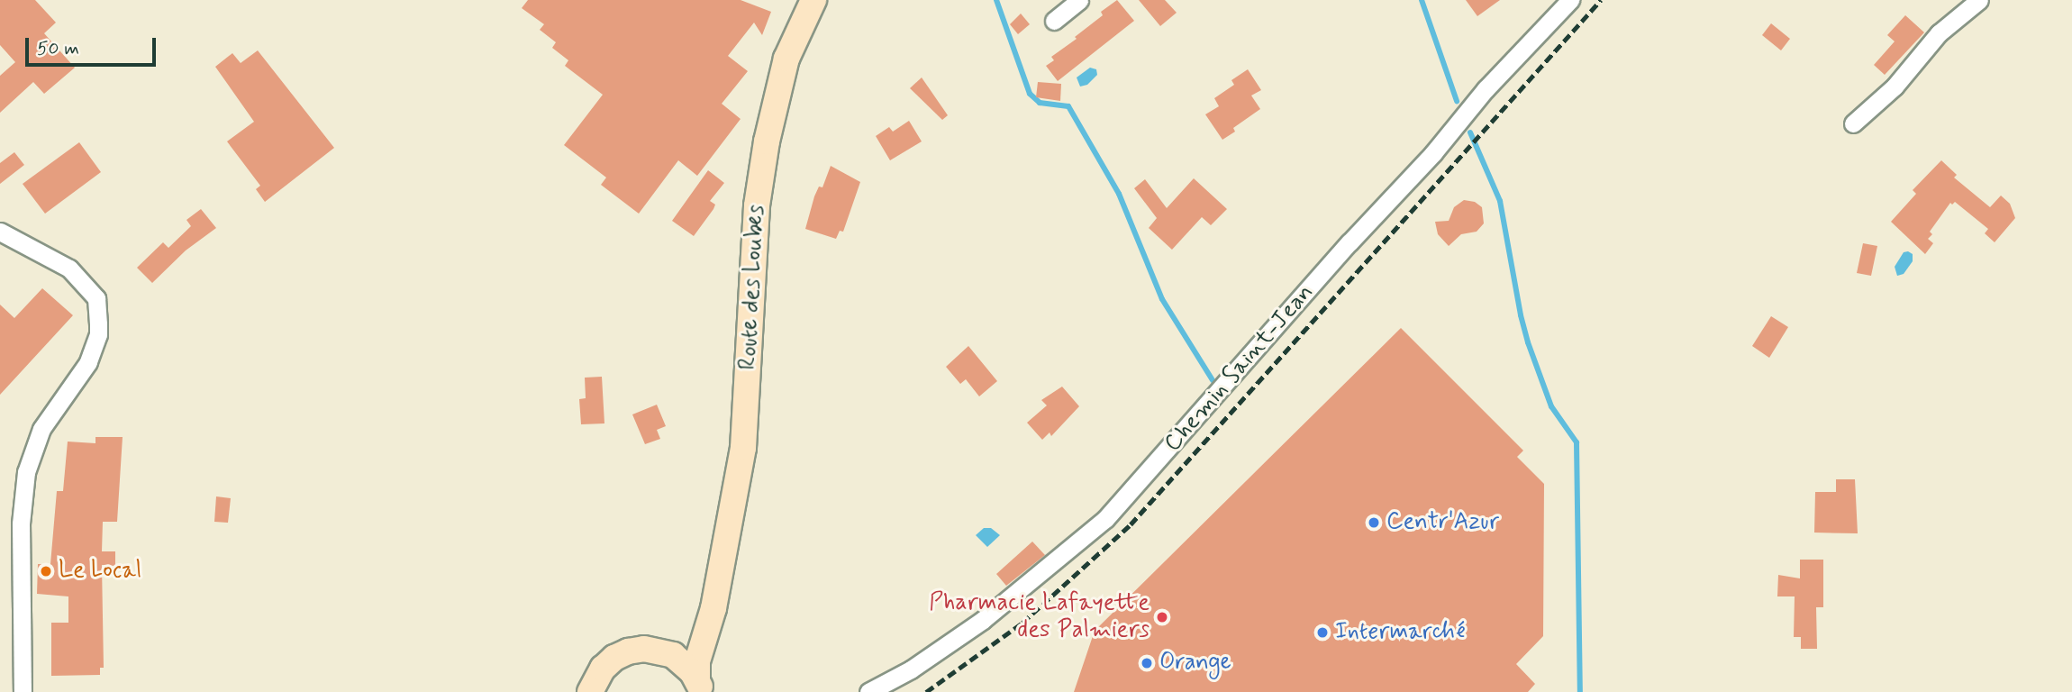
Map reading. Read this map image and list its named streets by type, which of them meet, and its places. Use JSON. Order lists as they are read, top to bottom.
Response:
{
  "streets": {
    "main road": ["Route des Loubes"],
    "street": ["Chemin Saint-Jean"]
  },
  "places": [
    "Centr'Azur",
    "Le Local",
    "Pharmacie Lafayette des Palmiers",
    "Intermarché",
    "Orange"
  ],
  "scale_bar": "50 m"
}
